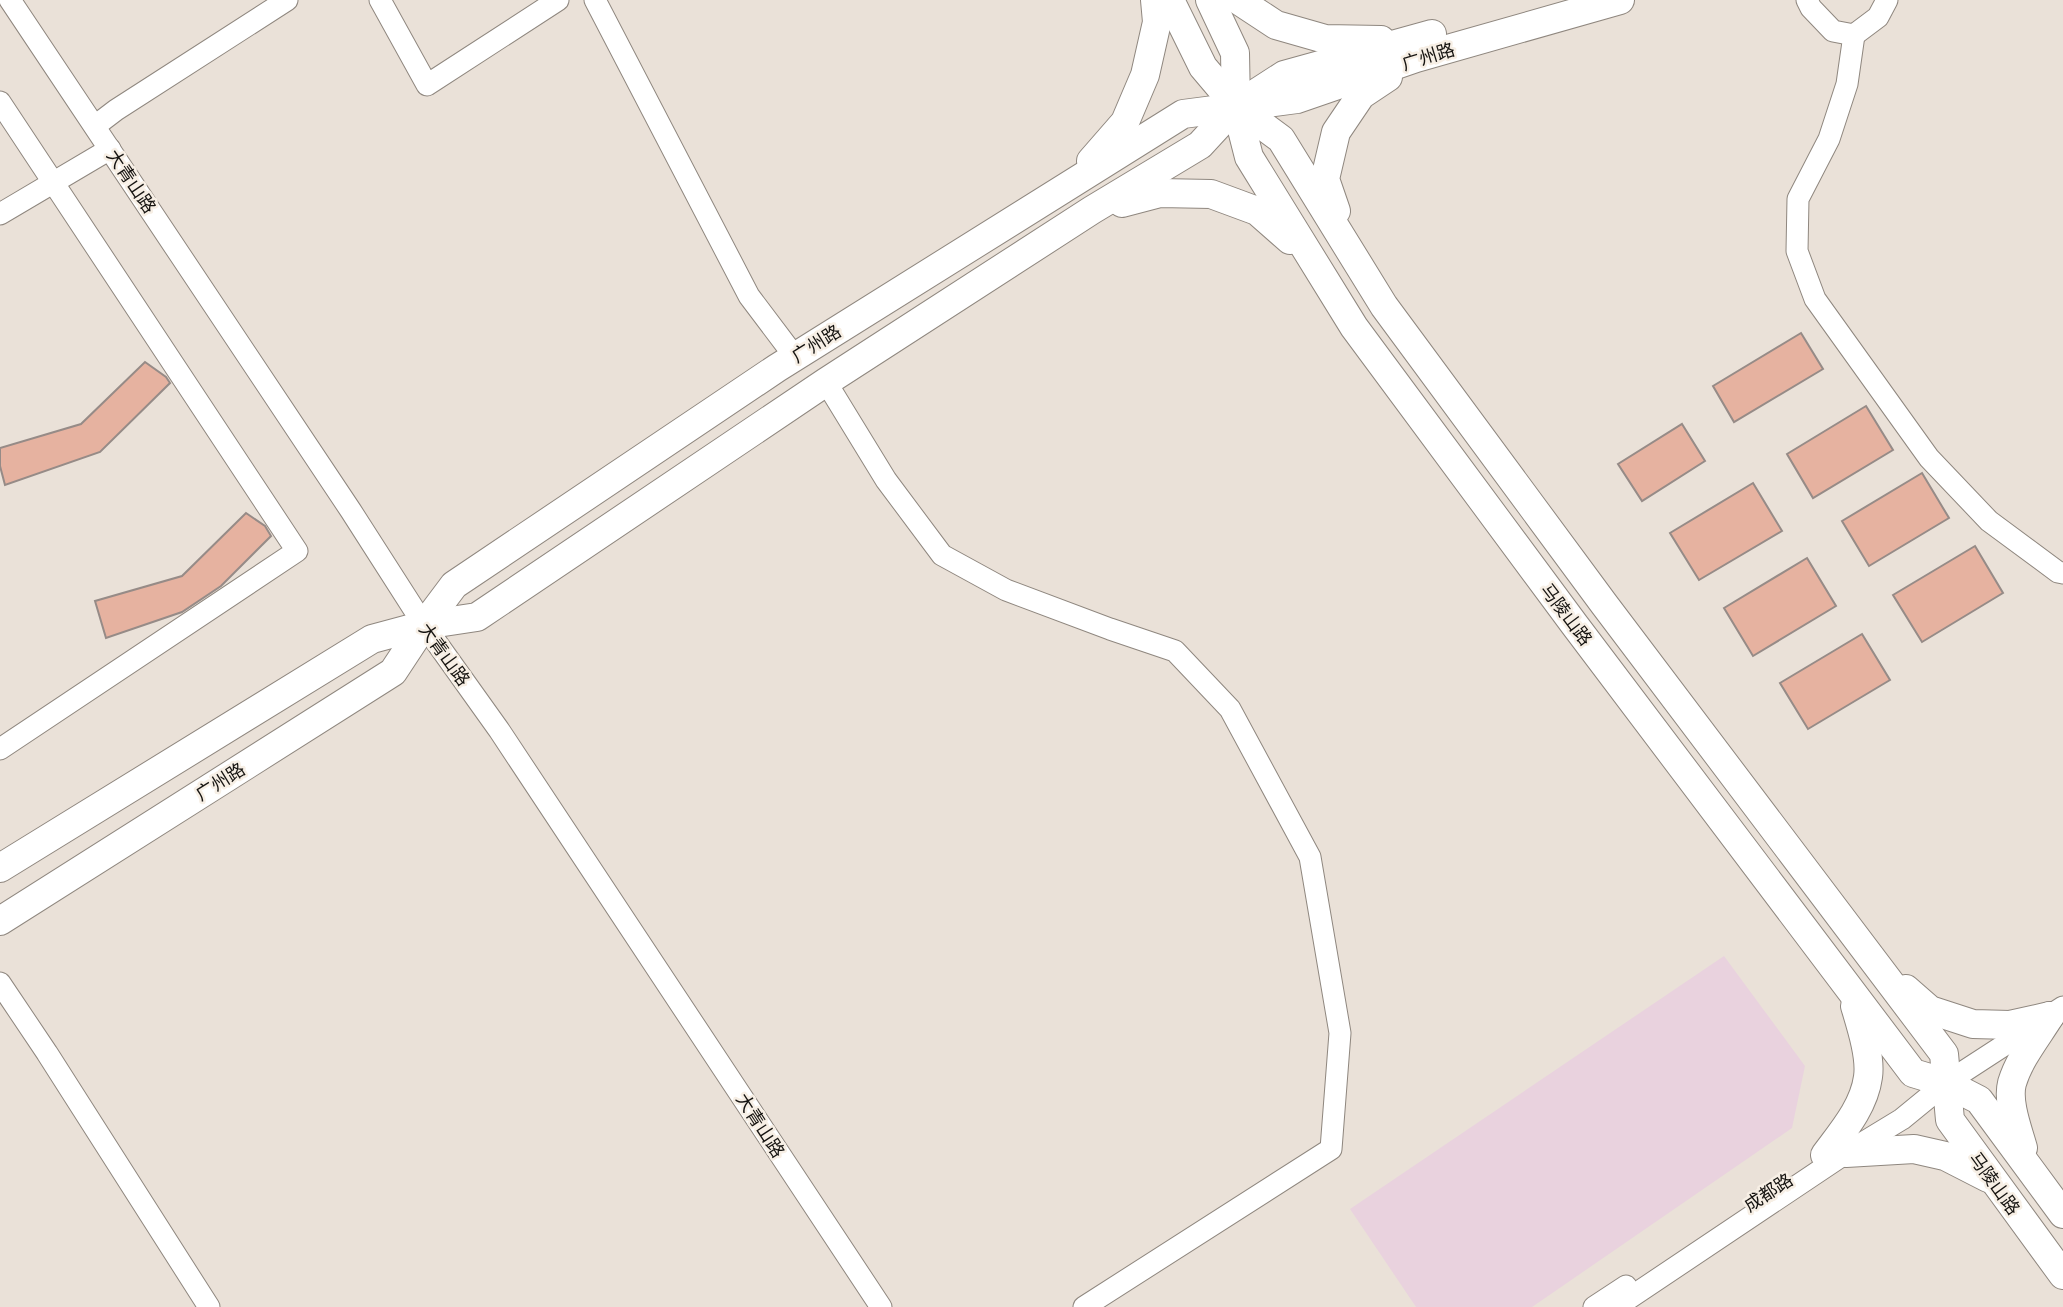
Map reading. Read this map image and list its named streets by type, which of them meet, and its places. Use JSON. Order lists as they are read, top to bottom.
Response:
{
  "streets": {
    "main road": ["广州路", "马陵山路"],
    "street": ["大青山路", "成都路"]
  },
  "crossings": [
    ["广州路", "大青山路"],
    ["广州路", "马陵山路"],
    ["马陵山路", "成都路"]
  ]
}
